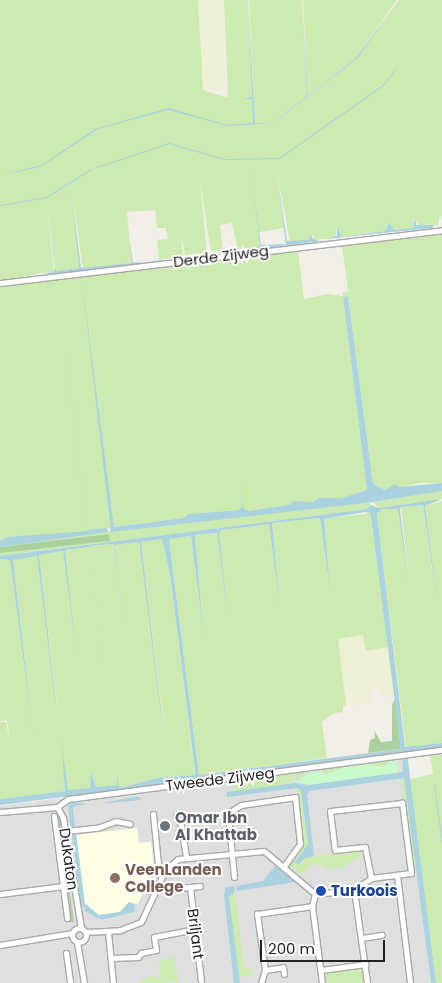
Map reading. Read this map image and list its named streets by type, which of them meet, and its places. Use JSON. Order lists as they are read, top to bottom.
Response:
{
  "streets": {
    "street": [
      "Derde Zijweg",
      "Tweede Zijweg",
      "Dukaton",
      "Briljant"
    ]
  },
  "crossings": [
    ["Tweede Zijweg", "Dukaton"]
  ],
  "places": ["Omar Ibn Al Khattab", "VeenLanden College", "Turkoois"],
  "scale_bar": "200 m"
}
